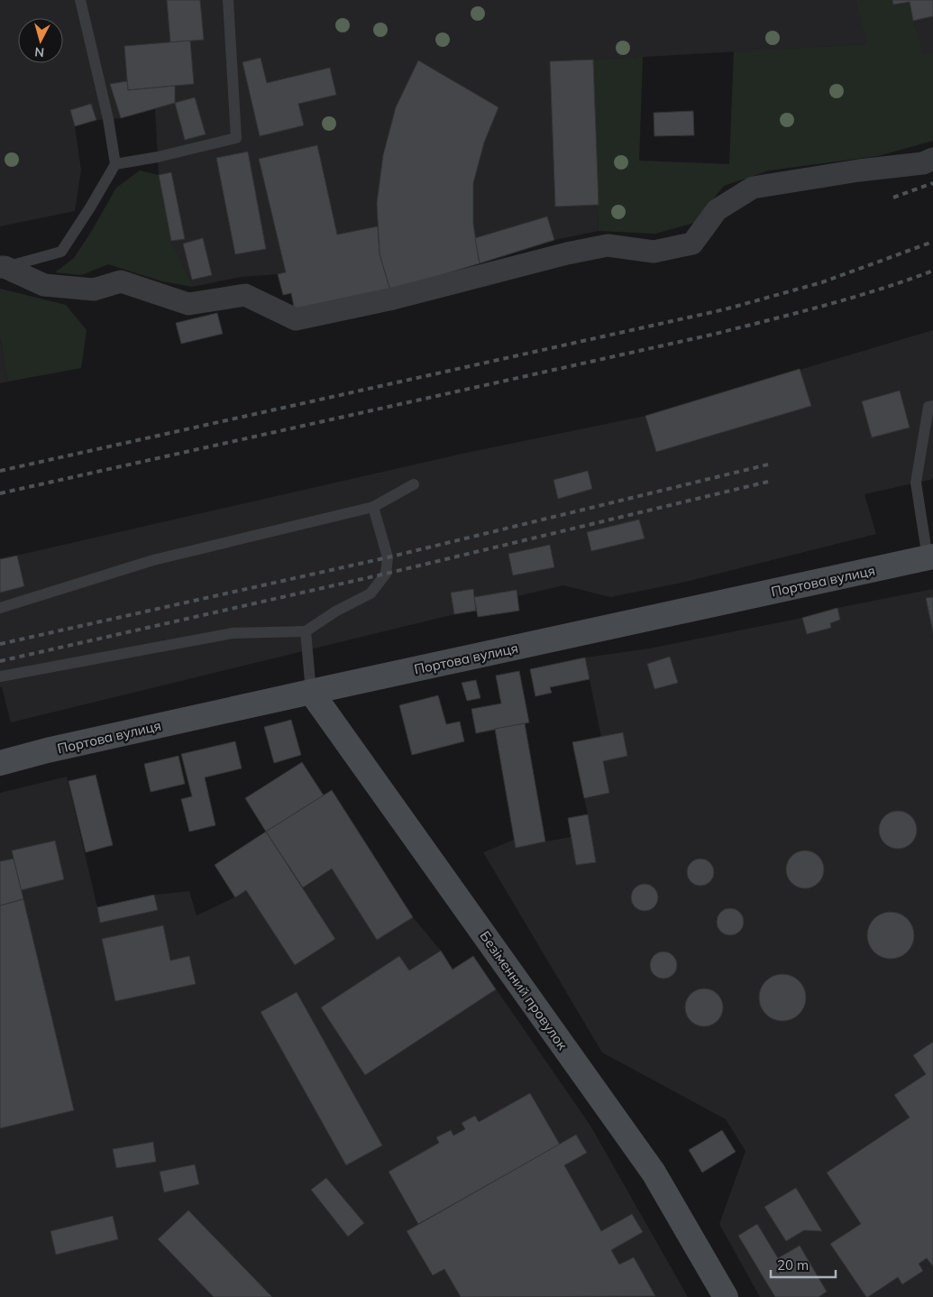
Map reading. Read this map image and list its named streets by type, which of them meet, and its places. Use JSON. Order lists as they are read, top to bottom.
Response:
{
  "streets": {
    "main road": ["Портова вулиця", "Безіменний провулок"]
  },
  "crossings": [
    ["Портова вулиця", "Безіменний провулок"]
  ],
  "scale_bar": "20 m",
  "north": "bottom"
}
